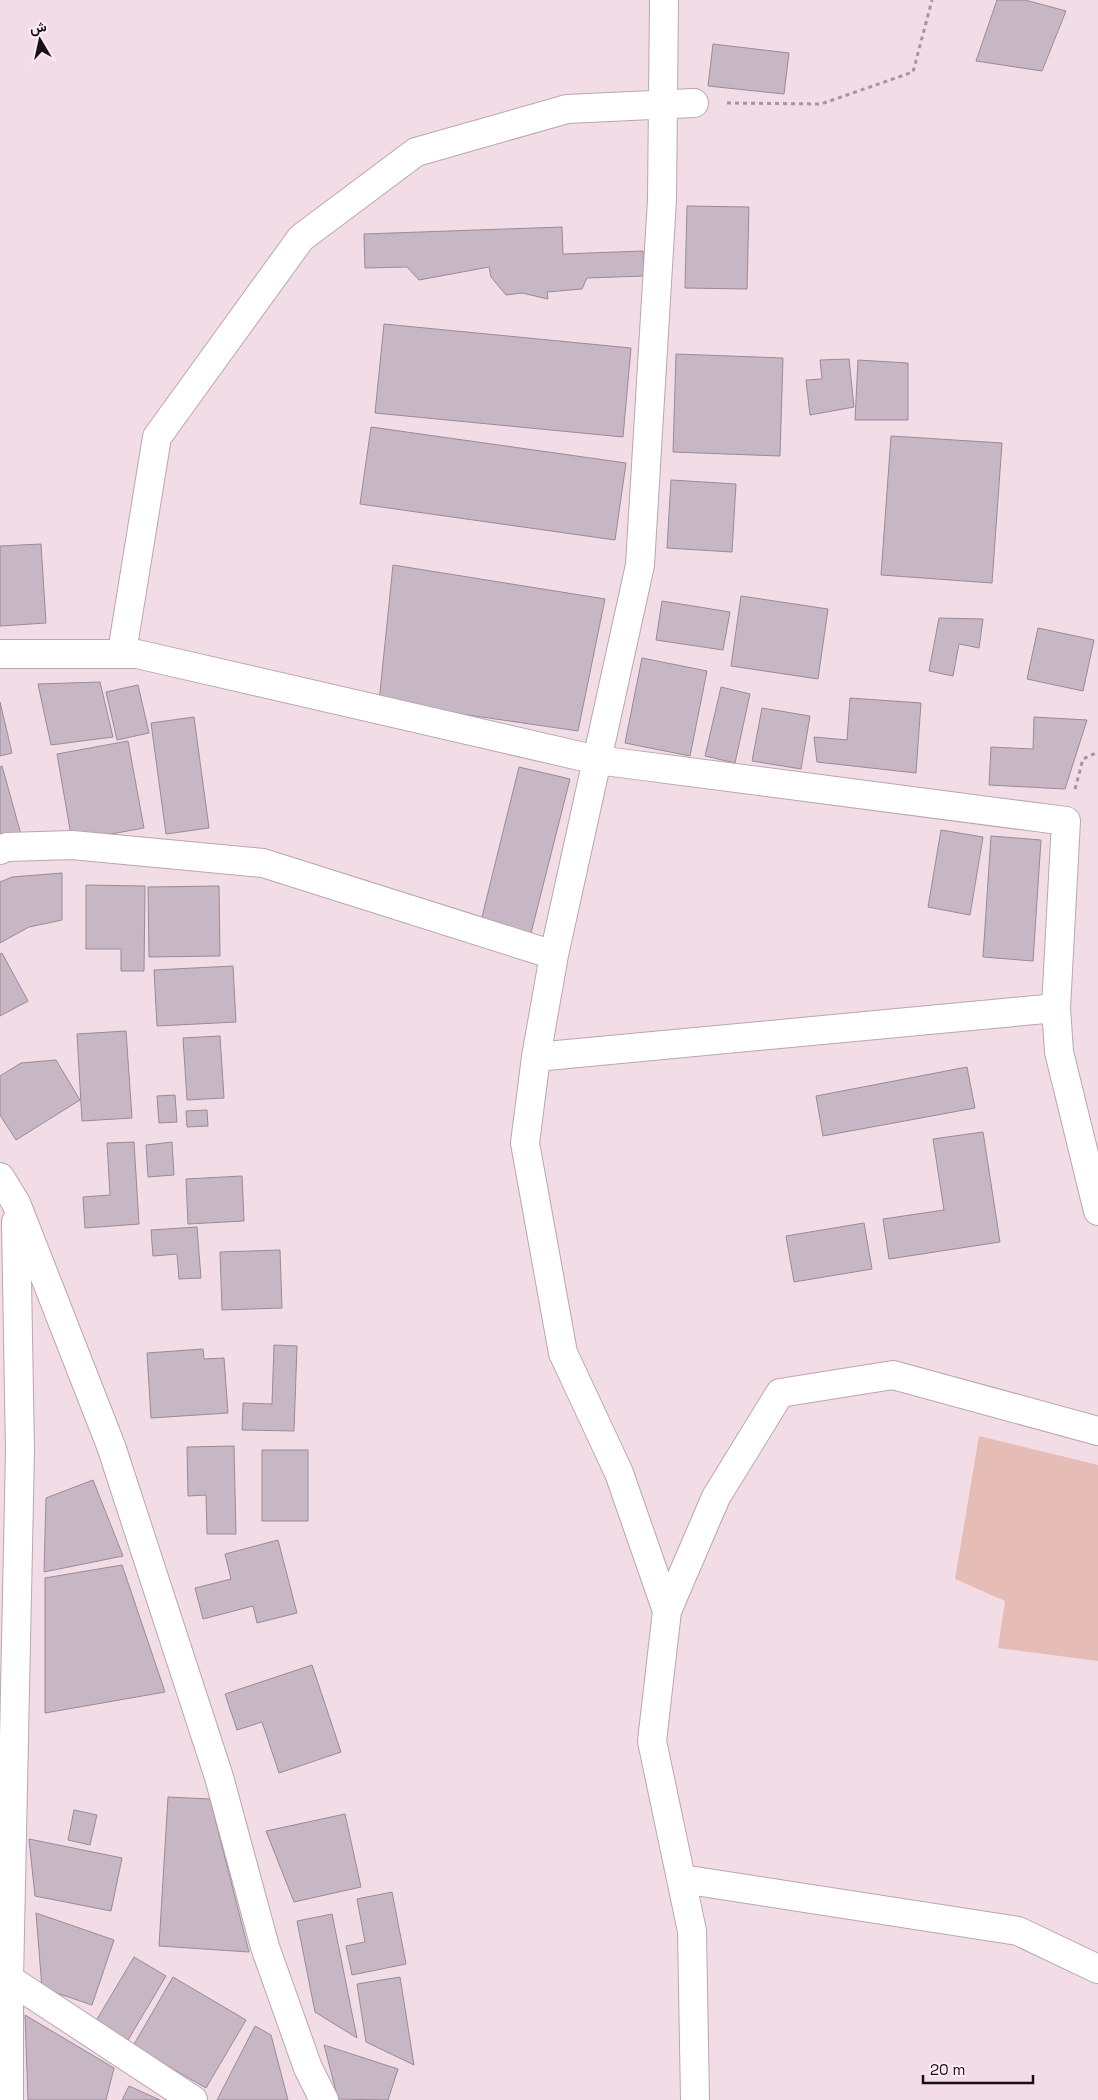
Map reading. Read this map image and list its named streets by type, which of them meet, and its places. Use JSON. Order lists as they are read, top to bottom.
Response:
{
  "scale_bar": "20 m",
  "north": "top"
}
